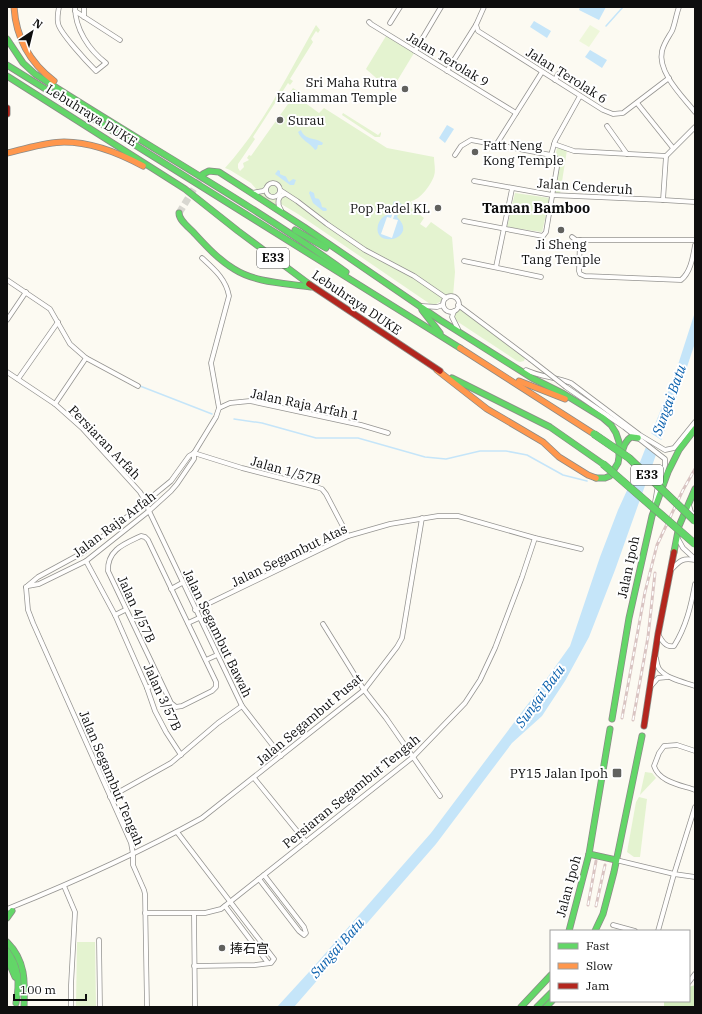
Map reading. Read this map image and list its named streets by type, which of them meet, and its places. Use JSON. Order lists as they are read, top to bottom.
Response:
{
  "streets": {
    "main road": ["Lebuhraya DUKE", "E33", "Jalan Ipoh"],
    "street": [
      "Jalan Terolak 9",
      "Jalan Terolak 6",
      "Jalan Cenderuh",
      "Jalan Raja Arfah 1",
      "Persiaran Arfah",
      "Jalan 1/57B",
      "Jalan Raja Arfah",
      "Jalan Segambut Atas",
      "Jalan 4/57B",
      "Jalan Segambut Bawah",
      "Jalan 3/57B",
      "Jalan Segambut Pusat",
      "Jalan Segambut Tengah",
      "Persiaran Segambut Tengah"
    ]
  },
  "crossings": [
    ["Jalan Raja Arfah 1", "Jalan Raja Arfah"],
    ["Persiaran Arfah", "Jalan Raja Arfah"],
    ["Persiaran Arfah", "Jalan Segambut Bawah"],
    ["Jalan 1/57B", "Jalan Raja Arfah"],
    ["Jalan 1/57B", "Jalan Segambut Atas"],
    ["Jalan Raja Arfah", "Jalan Segambut Bawah"],
    ["Jalan Raja Arfah", "Jalan 3/57B"],
    ["Jalan Raja Arfah", "Jalan Segambut Tengah"],
    ["Jalan Segambut Atas", "Jalan Segambut Bawah"],
    ["Jalan Segambut Atas", "Jalan Segambut Pusat"],
    ["Jalan Segambut Atas", "Persiaran Segambut Tengah"],
    ["Jalan Segambut Bawah", "Jalan Segambut Pusat"],
    ["Jalan Segambut Pusat", "Jalan Segambut Tengah"],
    ["Jalan Segambut Tengah", "Persiaran Segambut Tengah"]
  ],
  "districts": ["Taman Bamboo"],
  "water": ["Sungai Batu"],
  "places": {
    "other": [
      "Sri Maha Rutra Kaliamman Temple",
      "Surau",
      "Fatt Neng Kong Temple",
      "Pop Padel KL",
      "Ji Sheng Tang Temple",
      "捧石宫"
    ],
    "transit": ["PY15 Jalan Ipoh"]
  },
  "legend": ["Fast", "Slow", "Jam"],
  "scale_bar": "100 m",
  "north": "top right"
}
